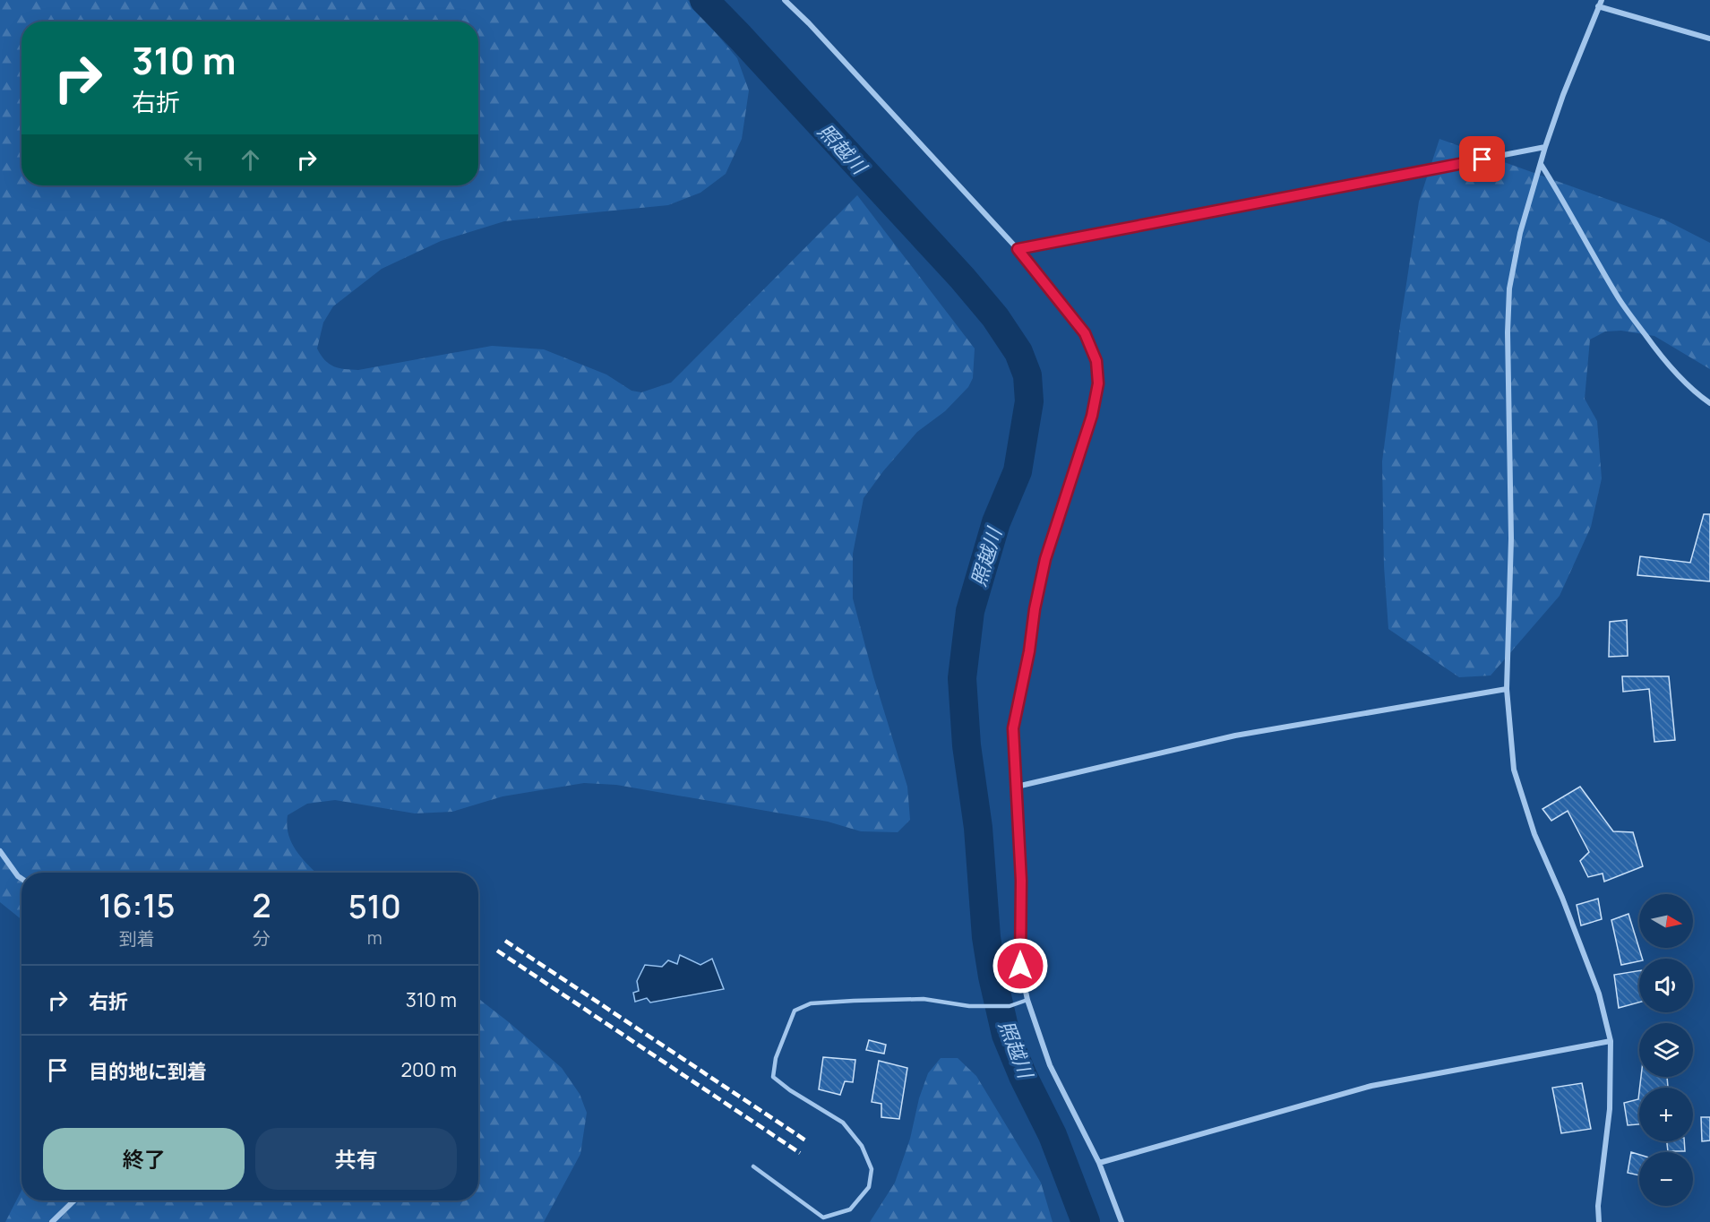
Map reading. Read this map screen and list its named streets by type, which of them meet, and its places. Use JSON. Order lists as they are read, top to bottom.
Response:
{
  "water": ["照越川"],
  "north": "right",
  "page": {
    "turn": ["310 m", "右折"],
    "eta": [
      "16:15",
      "到着",
      "2",
      "分",
      "510",
      "m"
    ],
    "map_buttons": ["+", "−"],
    "list": [
      {
        "name": "右折",
        "value": "310 m"
      },
      {
        "name": "目的地に到着",
        "value": "200 m"
      }
    ],
    "buttons": ["終了", "共有"]
  }
}
